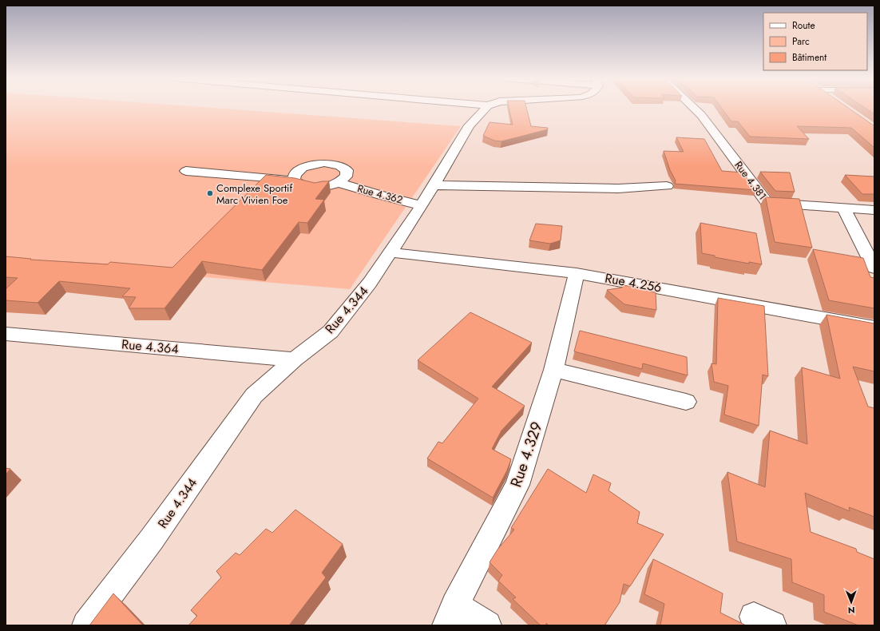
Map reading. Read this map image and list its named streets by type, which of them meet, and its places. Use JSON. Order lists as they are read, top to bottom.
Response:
{
  "streets": {
    "street": [
      "Rue 4.381",
      "Rue 4.362",
      "Rue 4.256",
      "Rue 4.344",
      "Rue 4.364",
      "Rue 4.329"
    ]
  },
  "crossings": [
    ["Rue 4.362", "Rue 4.344"],
    ["Rue 4.256", "Rue 4.344"],
    ["Rue 4.256", "Rue 4.329"],
    ["Rue 4.344", "Rue 4.364"]
  ],
  "places": ["Complexe Sportif Marc Vivien Foe"],
  "legend": ["Route", "Parc", "Bâtiment"],
  "north": "bottom"
}
